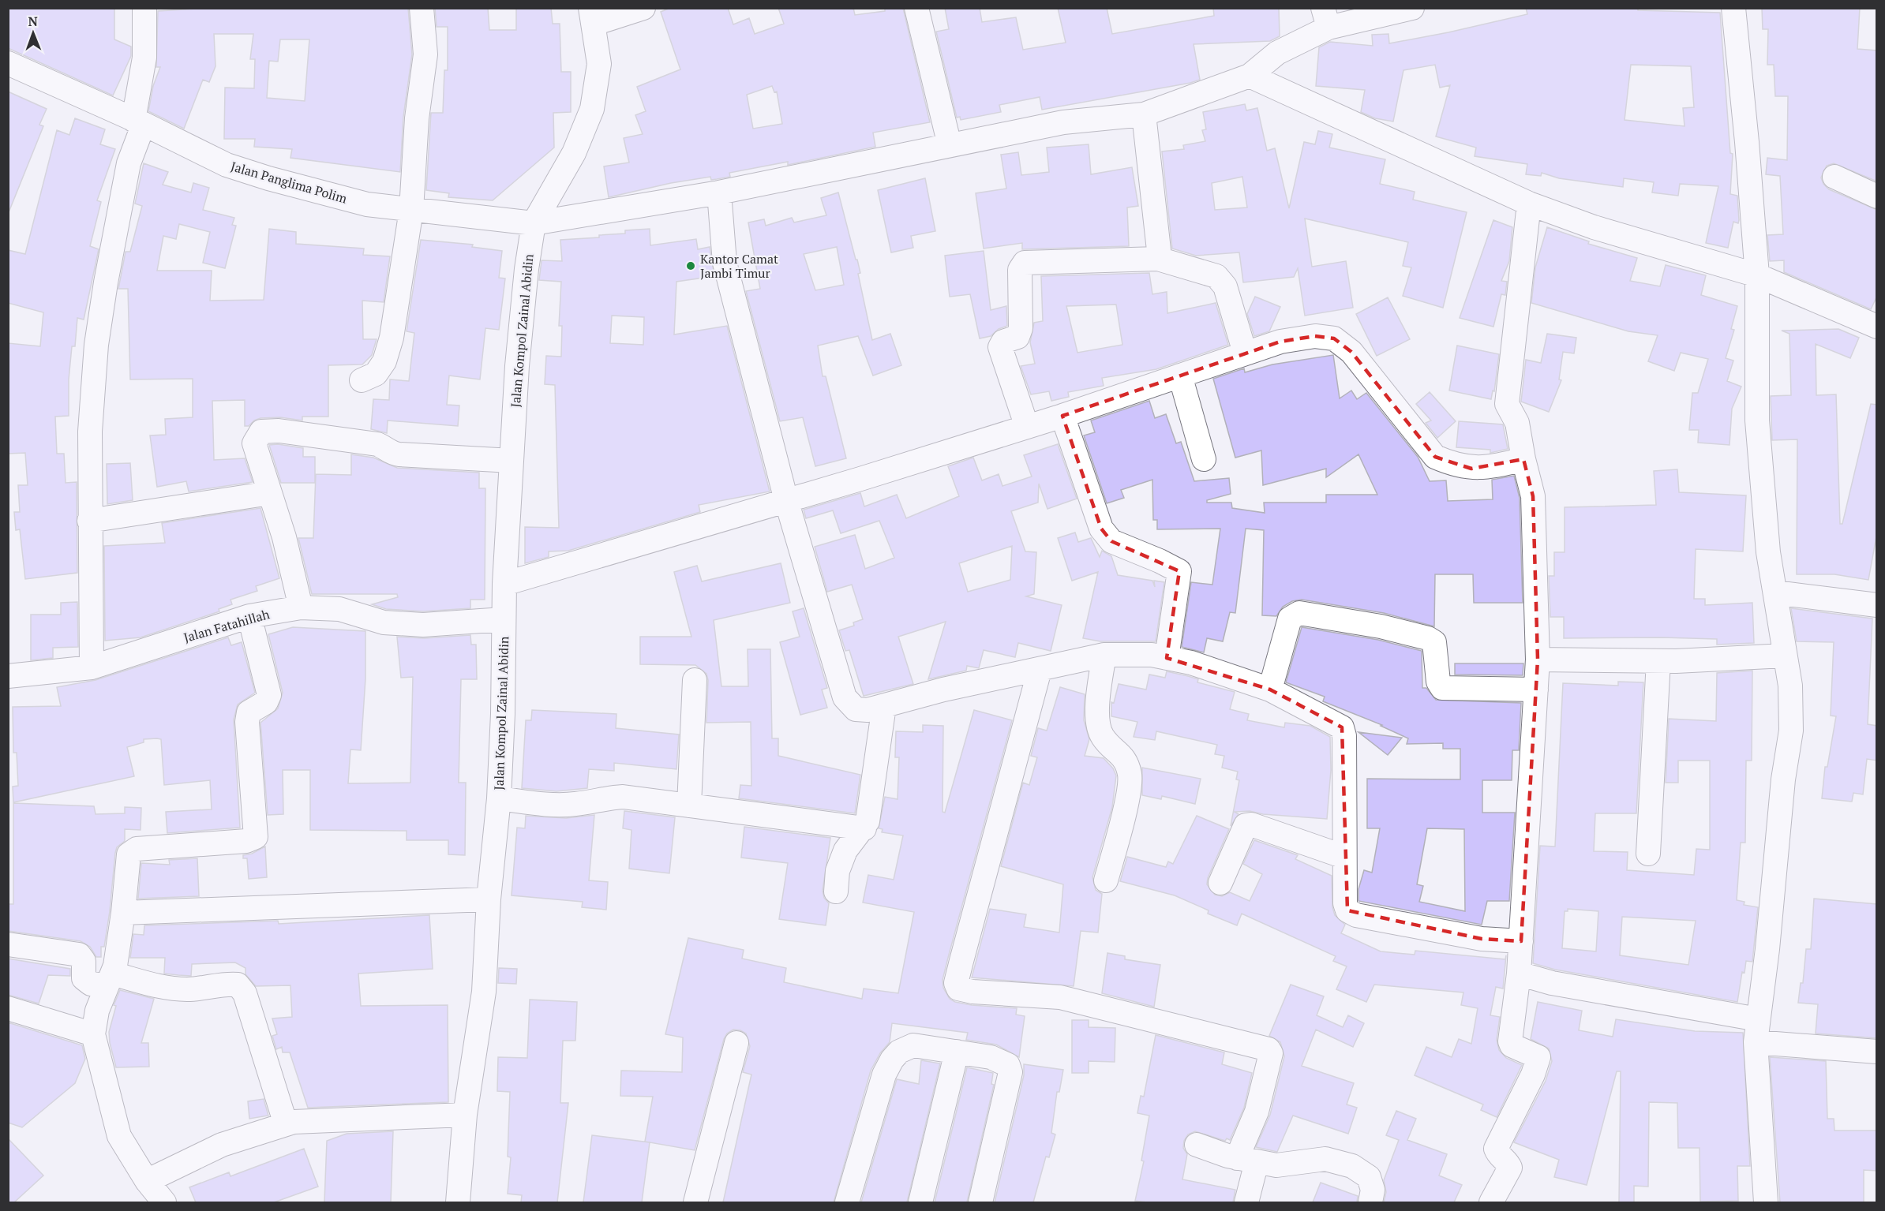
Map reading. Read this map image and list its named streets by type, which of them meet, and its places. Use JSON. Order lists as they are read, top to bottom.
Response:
{
  "streets": {
    "street": ["Jalan Panglima Polim", "Jalan Kompol Zainal Abidin", "Jalan Fatahillah"]
  },
  "crossings": [
    ["Jalan Panglima Polim", "Jalan Kompol Zainal Abidin"],
    ["Jalan Kompol Zainal Abidin", "Jalan Fatahillah"]
  ],
  "places": ["Kantor Camat Jambi Timur"],
  "north": "top"
}
